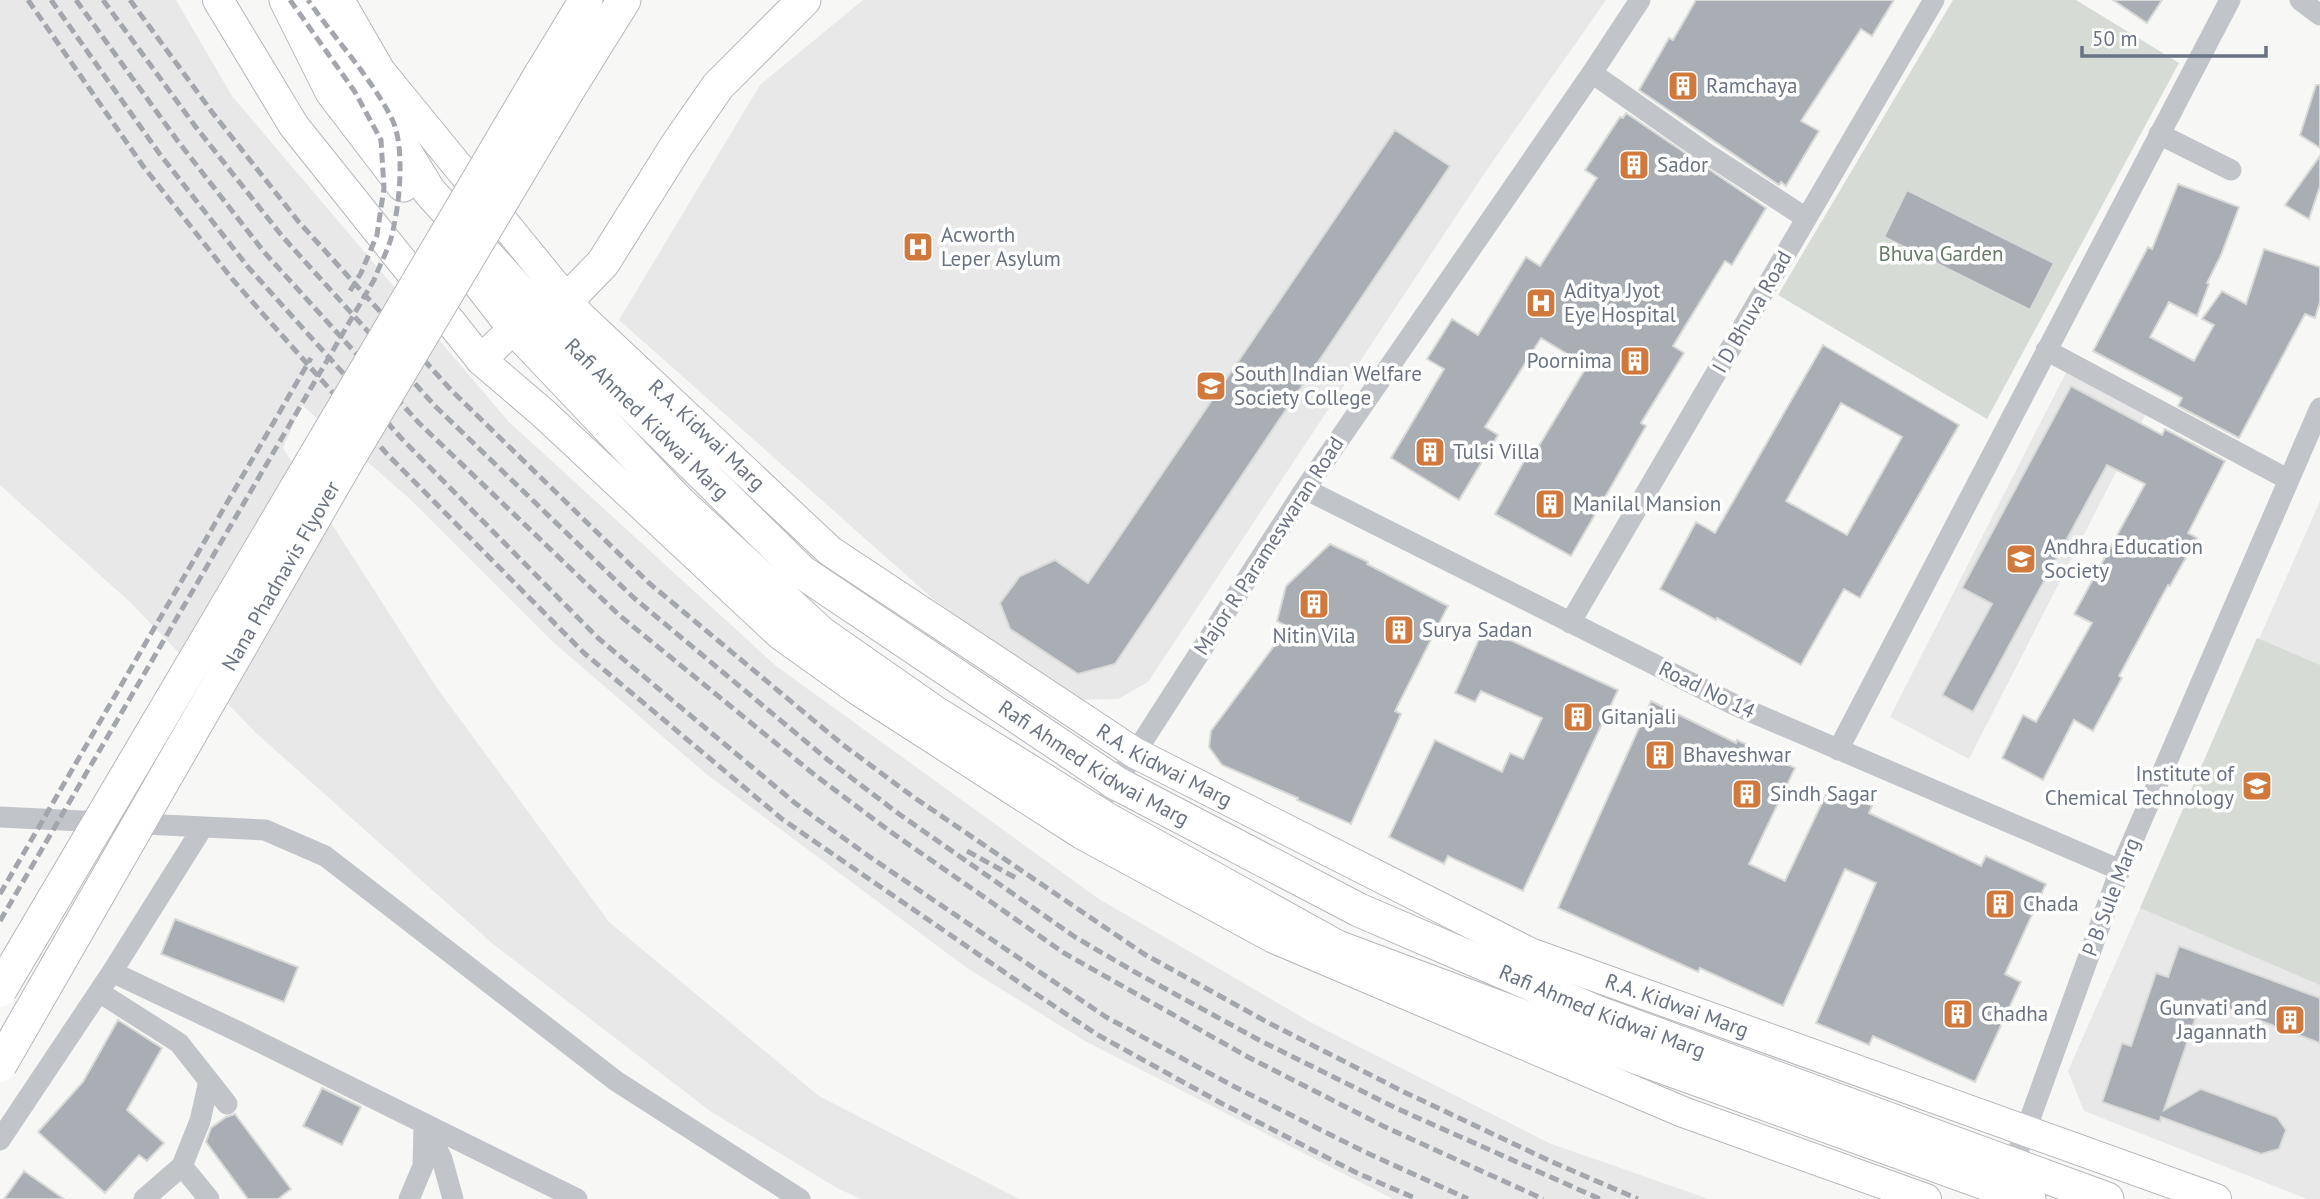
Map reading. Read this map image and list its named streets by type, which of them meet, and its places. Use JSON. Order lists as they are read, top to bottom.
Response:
{
  "streets": {
    "main road": ["Rafi Ahmed Kidwai Marg", "Nana Phadnavis Flyover"],
    "street": [
      "I D Bhuva Road",
      "R.A. Kidwai Marg",
      "Major R Parameswaran Road",
      "Road No 14",
      "P B Sule Marg"
    ]
  },
  "crossings": [
    ["I D Bhuva Road", "Road No 14"],
    ["Rafi Ahmed Kidwai Marg", "R.A. Kidwai Marg"],
    ["Rafi Ahmed Kidwai Marg", "Major R Parameswaran Road"],
    ["Rafi Ahmed Kidwai Marg", "P B Sule Marg"],
    ["R.A. Kidwai Marg", "Major R Parameswaran Road"],
    ["R.A. Kidwai Marg", "P B Sule Marg"],
    ["Major R Parameswaran Road", "Road No 14"],
    ["Road No 14", "P B Sule Marg"]
  ],
  "parks": ["Bhuva Garden"],
  "places": {
    "building": [
      "Ramchaya",
      "Sador",
      "Poornima",
      "Tulsi Villa",
      "Manilal Mansion",
      "Nitin Vila",
      "Surya Sadan",
      "Gitanjali",
      "Bhaveshwar",
      "Sindh Sagar",
      "Chada",
      "Chadha",
      "Gunvati and Jagannath"
    ],
    "hospital": ["Acworth Leper Asylum", "Aditya Jyot Eye Hospital"],
    "school or university": ["South Indian Welfare Society College", "Andhra Education Society", "Institute of Chemical Technology"]
  },
  "scale_bar": "50 m"
}
